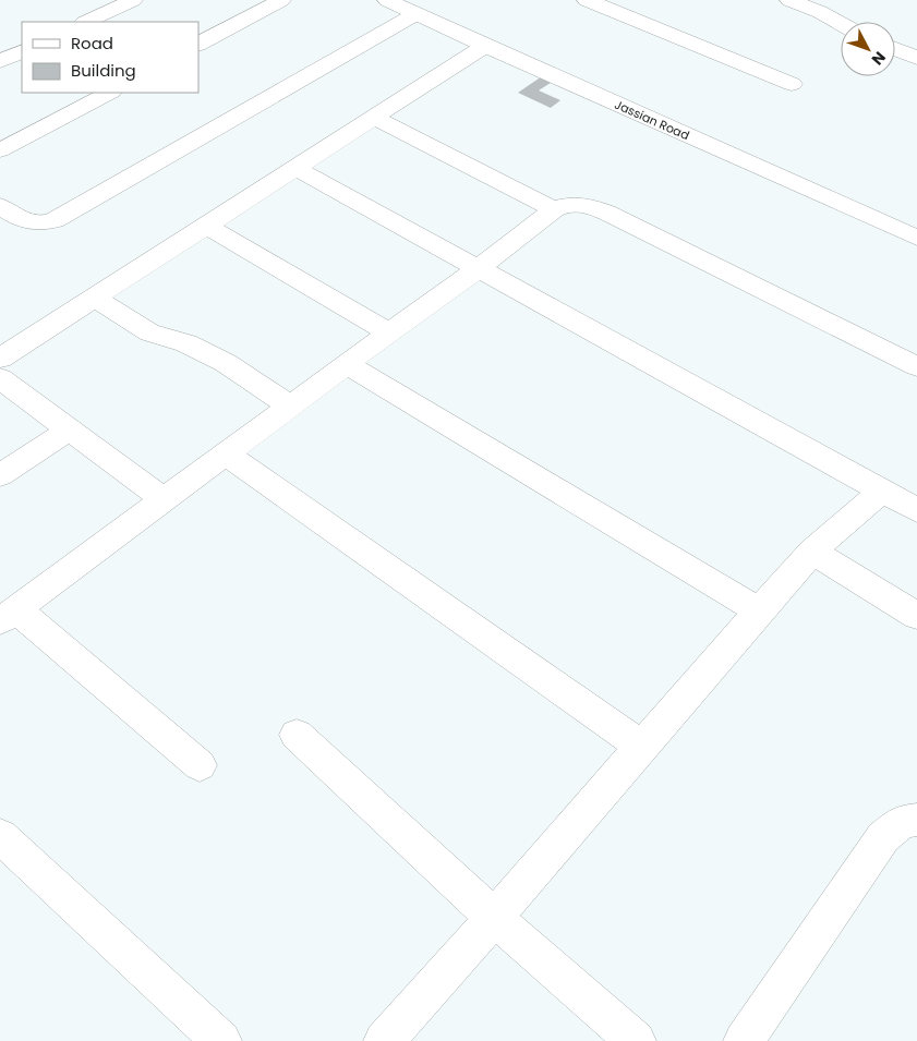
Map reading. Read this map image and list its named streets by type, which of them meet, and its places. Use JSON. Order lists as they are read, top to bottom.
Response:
{
  "streets": {
    "street": ["Jassian Road"]
  },
  "legend": ["Road", "Building"],
  "north": "bottom right"
}
